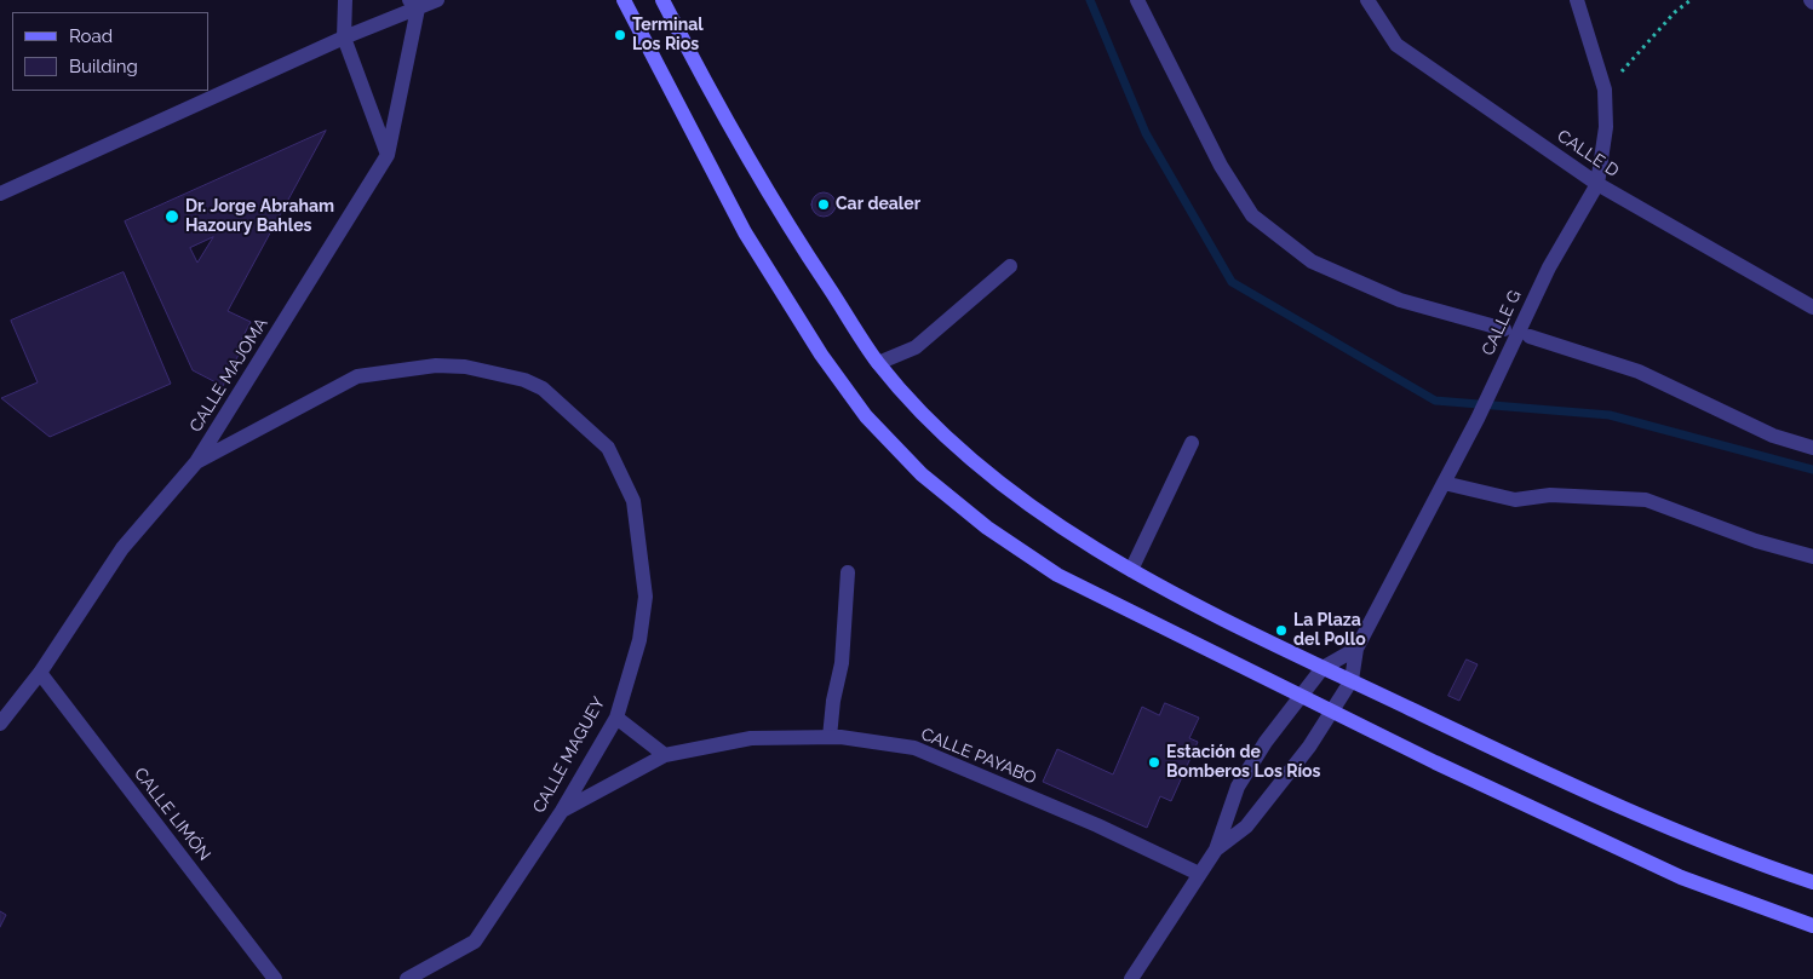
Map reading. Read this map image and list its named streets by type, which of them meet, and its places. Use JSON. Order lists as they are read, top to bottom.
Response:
{
  "streets": {
    "street": [
      "CALLE D",
      "CALLE G",
      "CALLE MAJOMA",
      "CALLE MAGUEY",
      "CALLE PAYABO",
      "CALLE LIMÓN"
    ]
  },
  "crossings": [
    ["CALLE D", "CALLE G"],
    ["CALLE MAJOMA", "CALLE MAGUEY"],
    ["CALLE MAJOMA", "CALLE LIMÓN"],
    ["CALLE MAGUEY", "CALLE PAYABO"]
  ],
  "places": [
    "Terminal Los Rios",
    "Car dealer",
    "Dr. Jorge Abraham Hazoury Bahles",
    "La Plaza del Pollo",
    "Estación de Bomberos Los Ríos"
  ],
  "legend": ["Road", "Building"]
}
